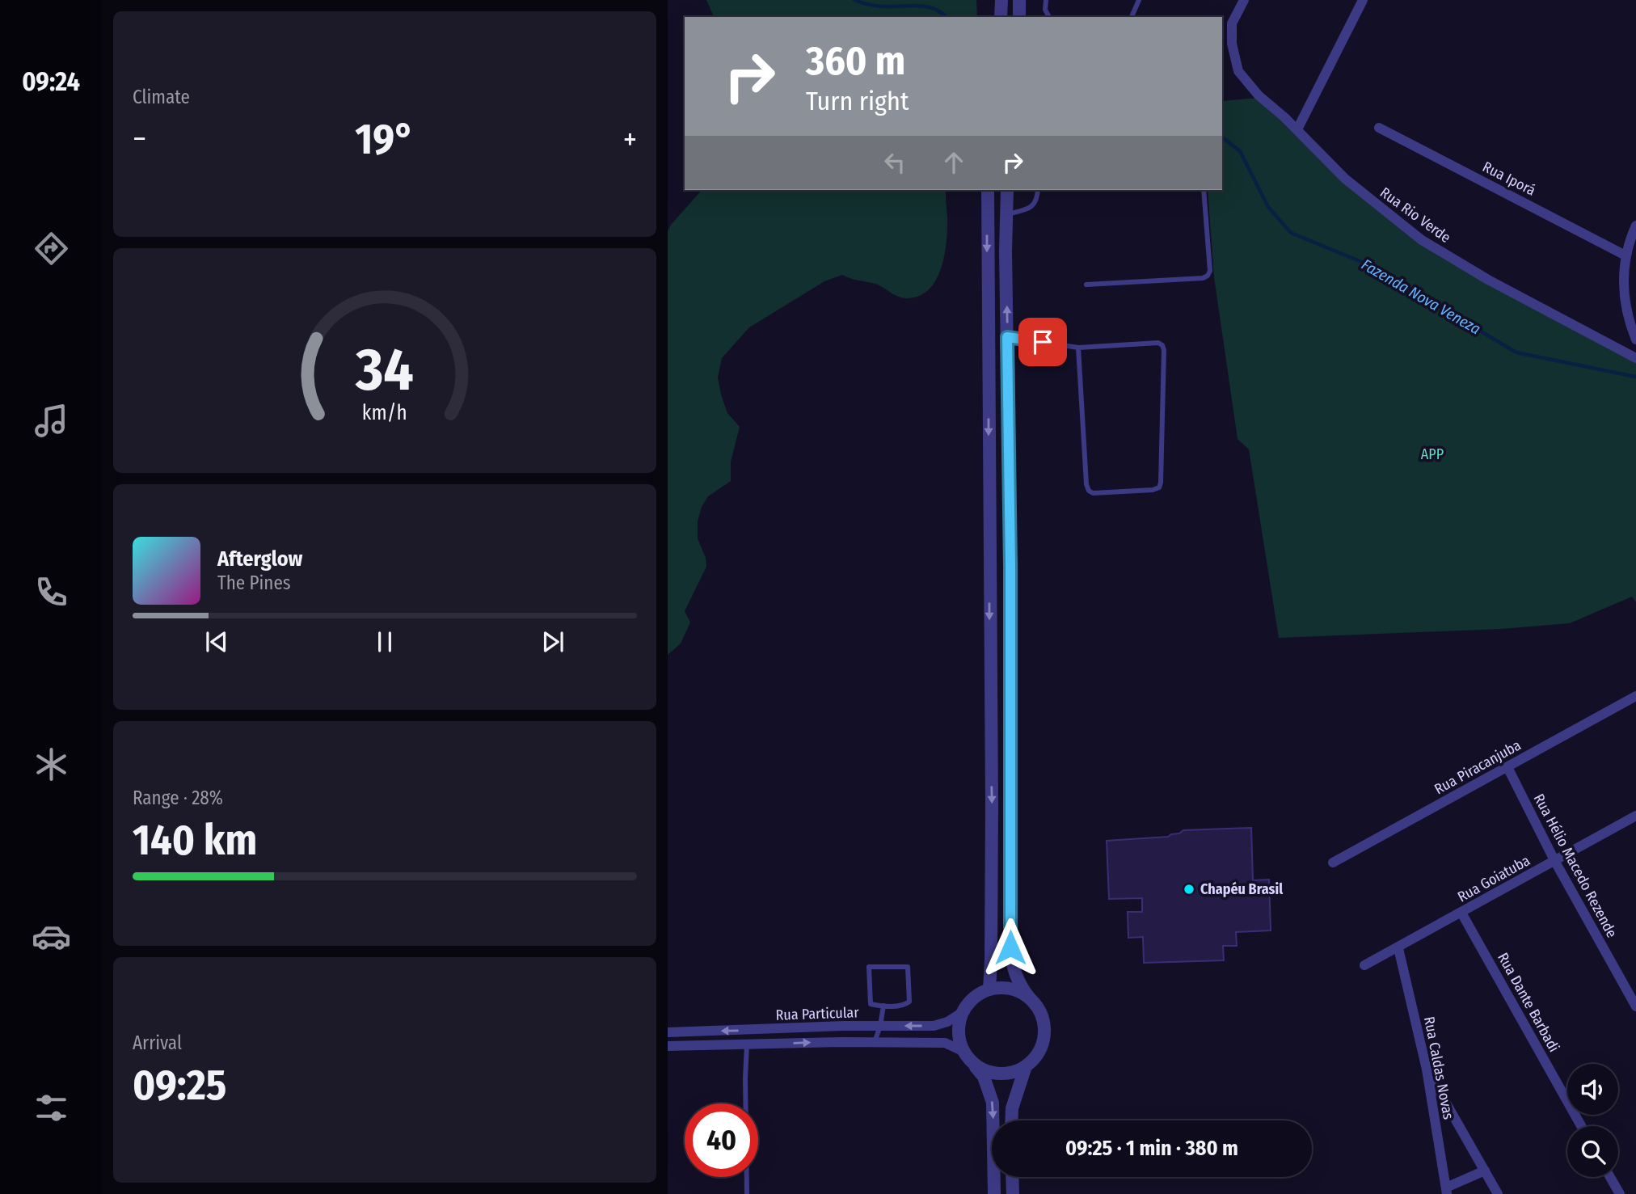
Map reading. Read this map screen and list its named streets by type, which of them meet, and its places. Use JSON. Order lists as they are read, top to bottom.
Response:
{
  "streets": {
    "street": [
      "Rua Iporá",
      "Rua Rio Verde",
      "Rua Piracanjuba",
      "Rua Hélio Macedo Rezende",
      "Rua Goiatuba",
      "Rua Dante Barbadi",
      "Rua Particular",
      "Rua Caldas Novas"
    ]
  },
  "crossings": [
    ["Rua Piracanjuba", "Rua Hélio Macedo Rezende"],
    ["Rua Hélio Macedo Rezende", "Rua Goiatuba"],
    ["Rua Goiatuba", "Rua Dante Barbadi"],
    ["Rua Goiatuba", "Rua Caldas Novas"]
  ],
  "water": ["Fazenda Nova Veneza"],
  "parks": ["APP"],
  "places": ["Chapéu Brasil"],
  "page": {
    "tabs": "09:24",
    "tile": [
      "Climate",
      ["Range · 28%", "140 km"],
      ["Arrival", "09:25"]
    ],
    "turn": ["360 m", "Turn right"],
    "heat": ["−", "19°", "+"],
    "song": ["Afterglow", "The Pines"],
    "limit": "40",
    "trip": "09:25 · 1 min · 380 m",
    "gauge": ["34", "km/h"]
  }
}
